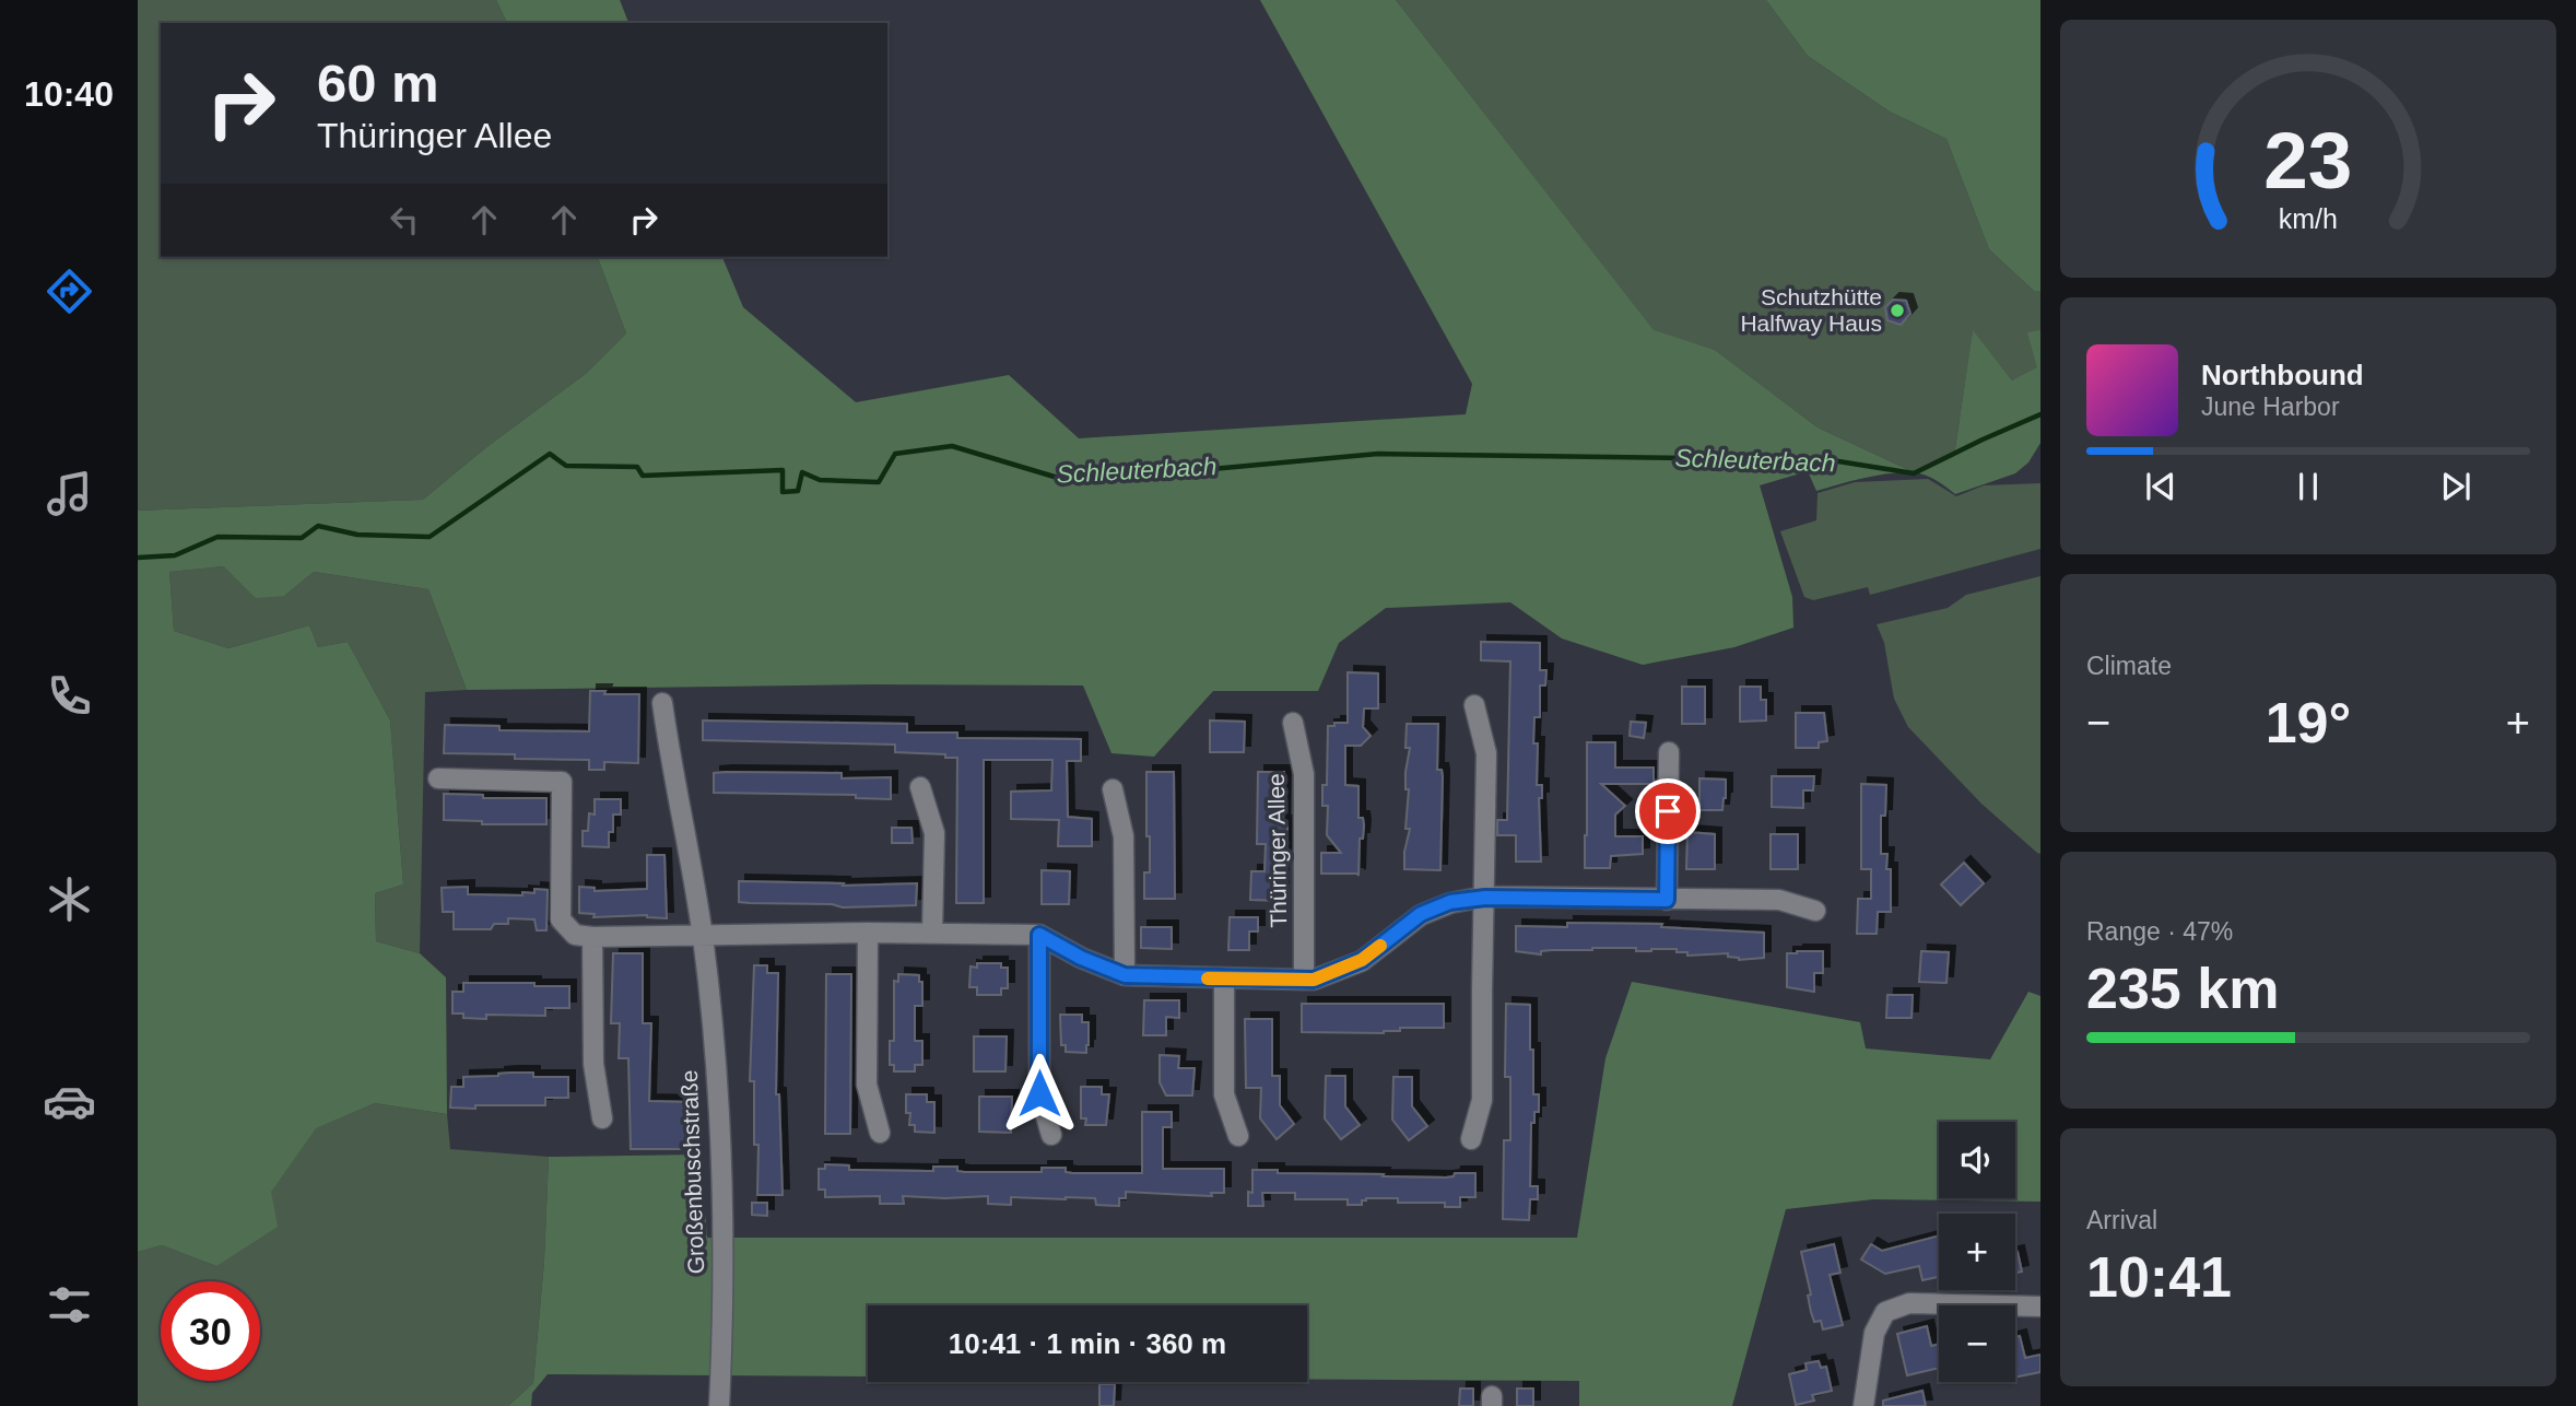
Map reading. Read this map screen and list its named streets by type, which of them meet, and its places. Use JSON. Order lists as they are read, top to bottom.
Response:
{
  "streets": {
    "street": ["Thüringer Allee", "Großenbuschstraße"]
  },
  "water": ["Schleuterbach"],
  "places": ["Schutzhütte Halfway Haus"],
  "page": {
    "tabs": "10:40",
    "turn": ["60 m", "Thüringer Allee"],
    "song": ["Northbound", "June Harbor"],
    "tile": [
      "Climate",
      ["Range · 47%", "235 km"],
      ["Arrival", "10:41"]
    ],
    "heat": ["−", "19°", "+"],
    "map_buttons": ["+", "−"],
    "limit": "30",
    "trip": "10:41 · 1 min · 360 m",
    "gauge": ["23", "km/h"]
  }
}
